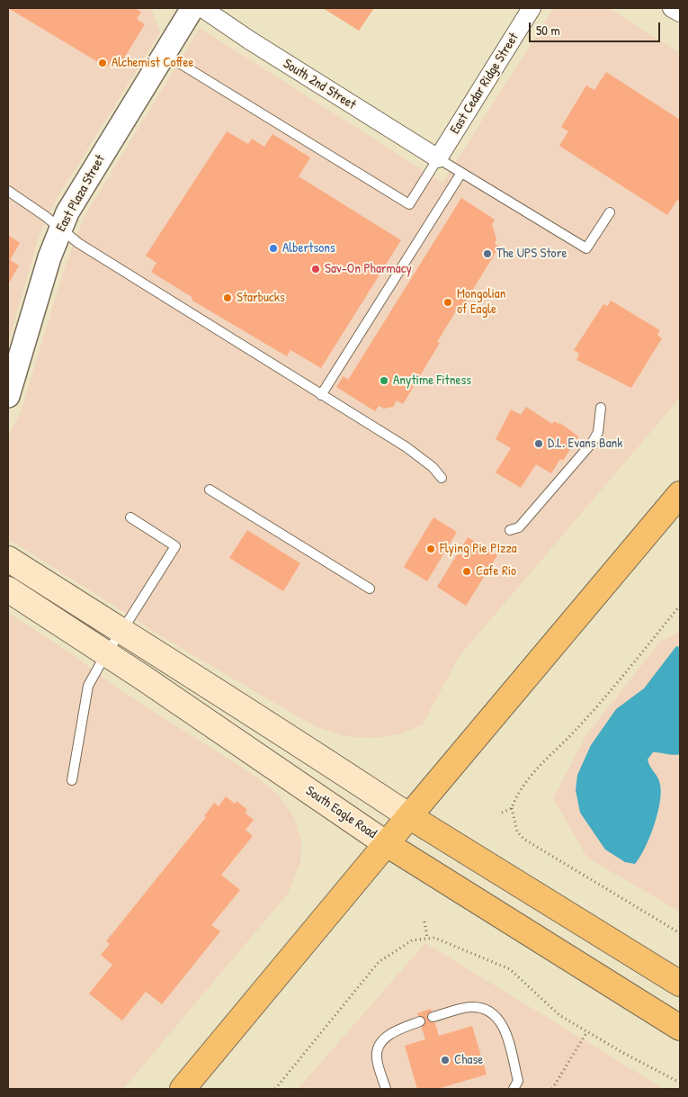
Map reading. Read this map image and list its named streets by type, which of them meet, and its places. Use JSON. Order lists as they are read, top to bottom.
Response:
{
  "streets": {
    "main road": ["South Eagle Road"],
    "street": ["East Cedar Ridge Street", "South 2nd Street", "East Plaza Street"]
  },
  "crossings": [
    ["East Cedar Ridge Street", "South 2nd Street"]
  ],
  "places": [
    "Alchemist Coffee",
    "Albertsons",
    "The UPS Store",
    "Sav-On Pharmacy",
    "Starbucks",
    "Mongolian of Eagle",
    "Anytime Fitness",
    "D.L. Evans Bank",
    "Flying Pie PIzza",
    "Cafe Rio",
    "Chase"
  ],
  "scale_bar": "50 m"
}
